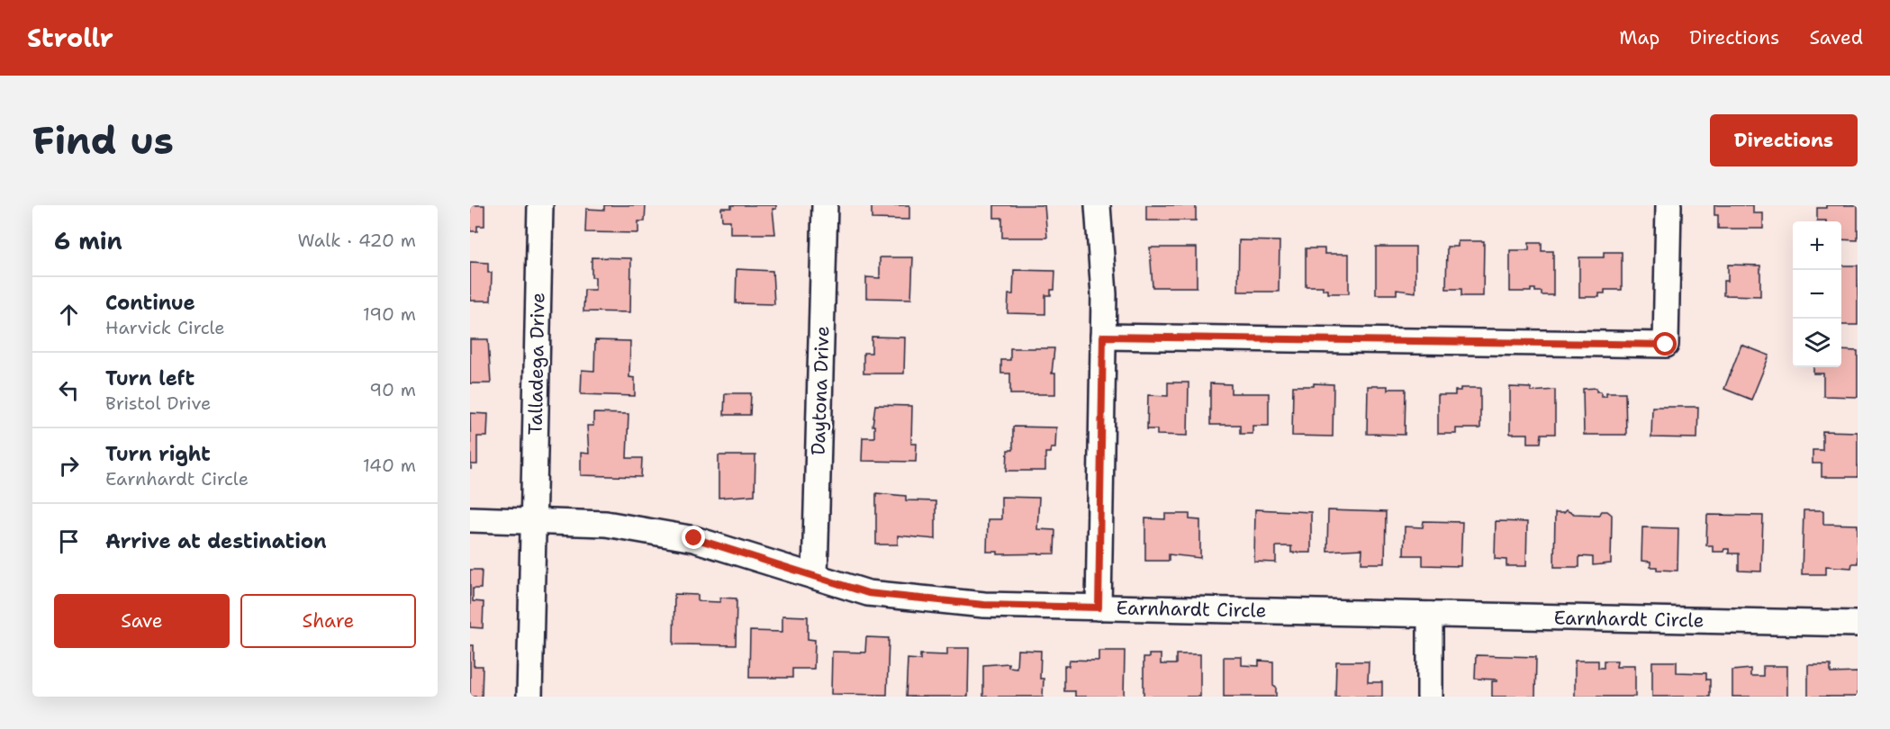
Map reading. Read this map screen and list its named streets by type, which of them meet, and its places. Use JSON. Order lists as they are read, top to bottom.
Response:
{
  "streets": {
    "street": ["Talladega Drive", "Daytona Drive", "Earnhardt Circle"]
  },
  "crossings": [
    ["Talladega Drive", "Earnhardt Circle"],
    ["Daytona Drive", "Earnhardt Circle"]
  ],
  "page": {
    "header": "Strollr",
    "nav": ["Map", "Directions", "Saved"],
    "buttons": [
      "Directions",
      ["Save", "Share"]
    ],
    "title": "Find us",
    "heading": ["6 min", "Walk · 420 m"],
    "map_buttons": ["+", "−"],
    "list": [
      ["Continue", "Harvick Circle", "190 m"],
      ["Turn left", "Bristol Drive", "90 m"],
      ["Turn right", "Earnhardt Circle", "140 m"],
      "Arrive at destination"
    ]
  }
}
